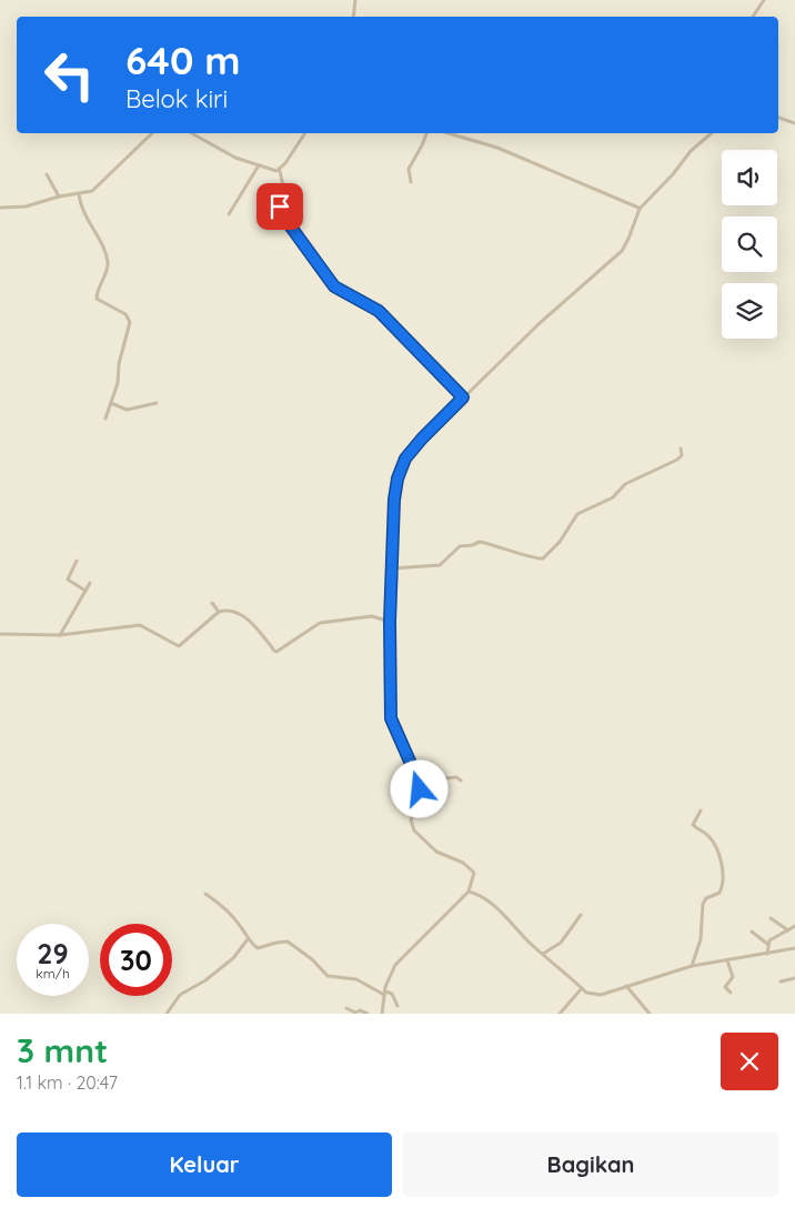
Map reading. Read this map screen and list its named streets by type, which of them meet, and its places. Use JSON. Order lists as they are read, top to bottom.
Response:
{
  "page": {
    "turn": ["640 m", "Belok kiri"],
    "speed": "29 km/h",
    "limit": "30",
    "heading": ["3 mnt", "1.1 km · 20:47"],
    "buttons": ["Keluar", "Bagikan"]
  }
}
